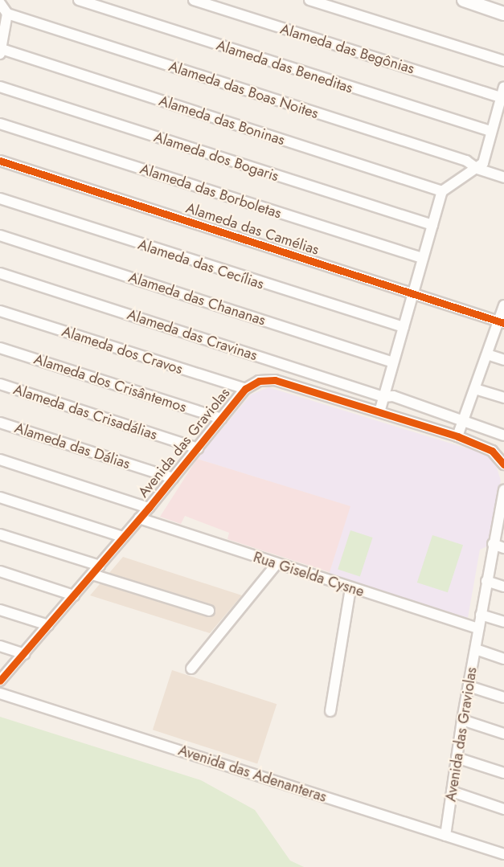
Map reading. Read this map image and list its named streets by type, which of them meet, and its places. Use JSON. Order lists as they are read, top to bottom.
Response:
{
  "streets": {
    "street": [
      "Alameda das Begônias",
      "Alameda das Beneditas",
      "Alameda das Boas Noites",
      "Alameda das Boninas",
      "Alameda dos Bogaris",
      "Alameda das Borboletas",
      "Alameda das Camélias",
      "Alameda das Cecílias",
      "Alameda das Chananas",
      "Alameda das Cravinas",
      "Alameda dos Cravos",
      "Alameda dos Crisântemos",
      "Alameda das Crisadálias",
      "Avenida das Graviolas",
      "Alameda das Dálias",
      "Rua Giselda Cysne",
      "Avenida das Adenanteras"
    ]
  },
  "crossings": [
    ["Alameda dos Cravos", "Avenida das Graviolas"],
    ["Alameda dos Crisântemos", "Avenida das Graviolas"],
    ["Alameda das Crisadálias", "Avenida das Graviolas"],
    ["Avenida das Graviolas", "Alameda das Dálias"],
    ["Avenida das Graviolas", "Rua Giselda Cysne"],
    ["Avenida das Graviolas", "Avenida das Adenanteras"]
  ]
}
